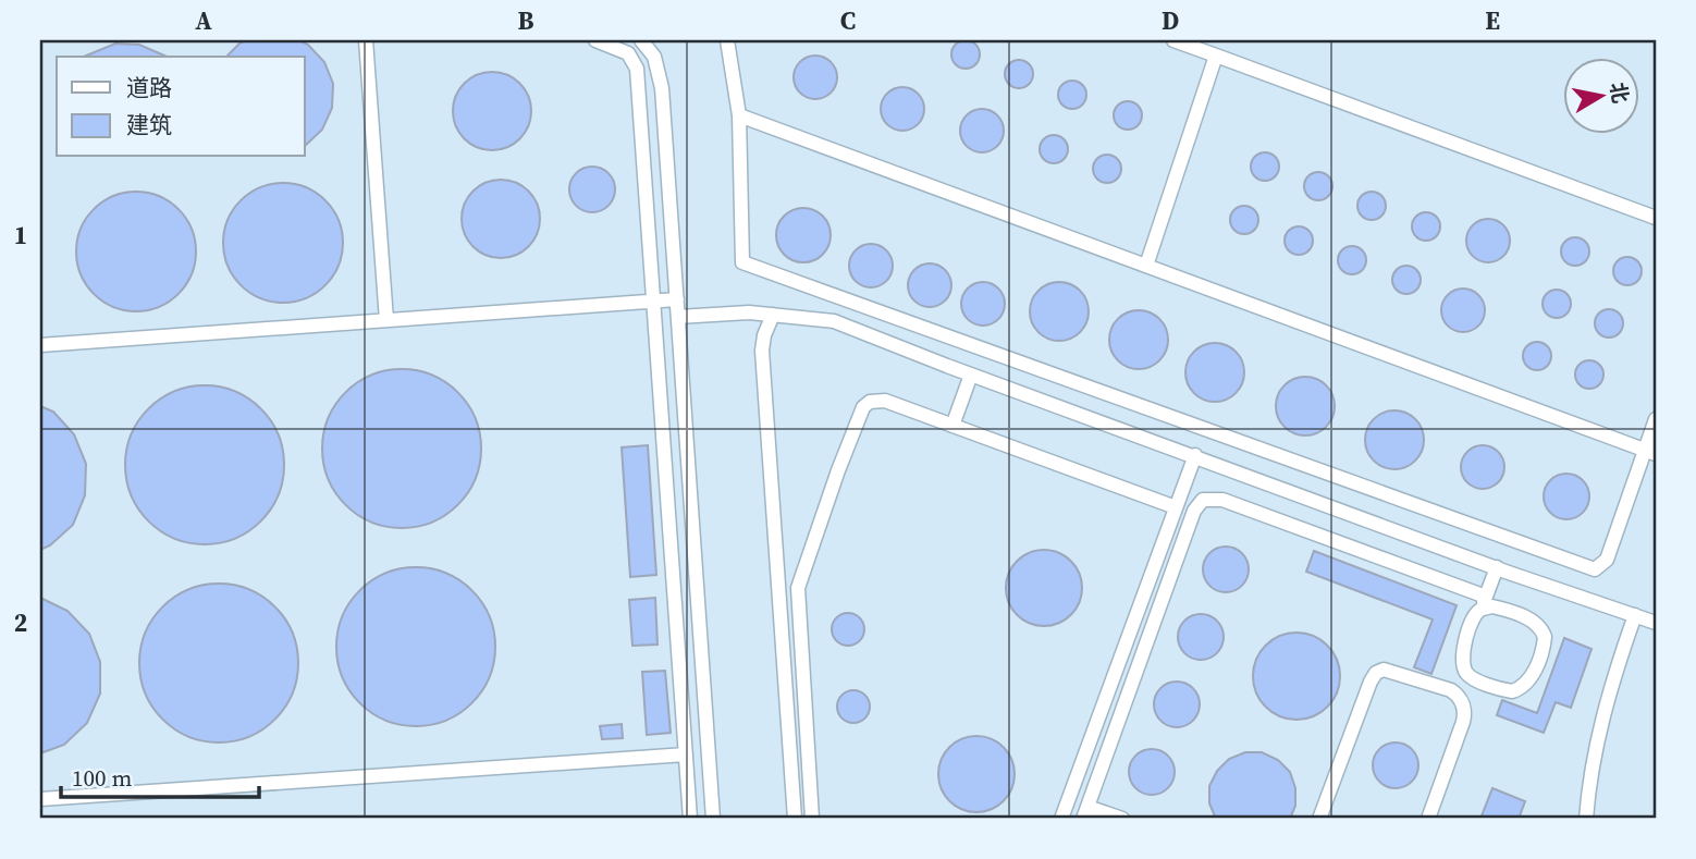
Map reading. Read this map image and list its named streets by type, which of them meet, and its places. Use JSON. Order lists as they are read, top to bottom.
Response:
{
  "legend": ["道路", "建筑"],
  "scale_bar": "100 m",
  "north": "right",
  "grid": {
    "columns": [
      "A",
      "B",
      "C",
      "D",
      "E"
    ],
    "rows": ["1", "2"]
  }
}
